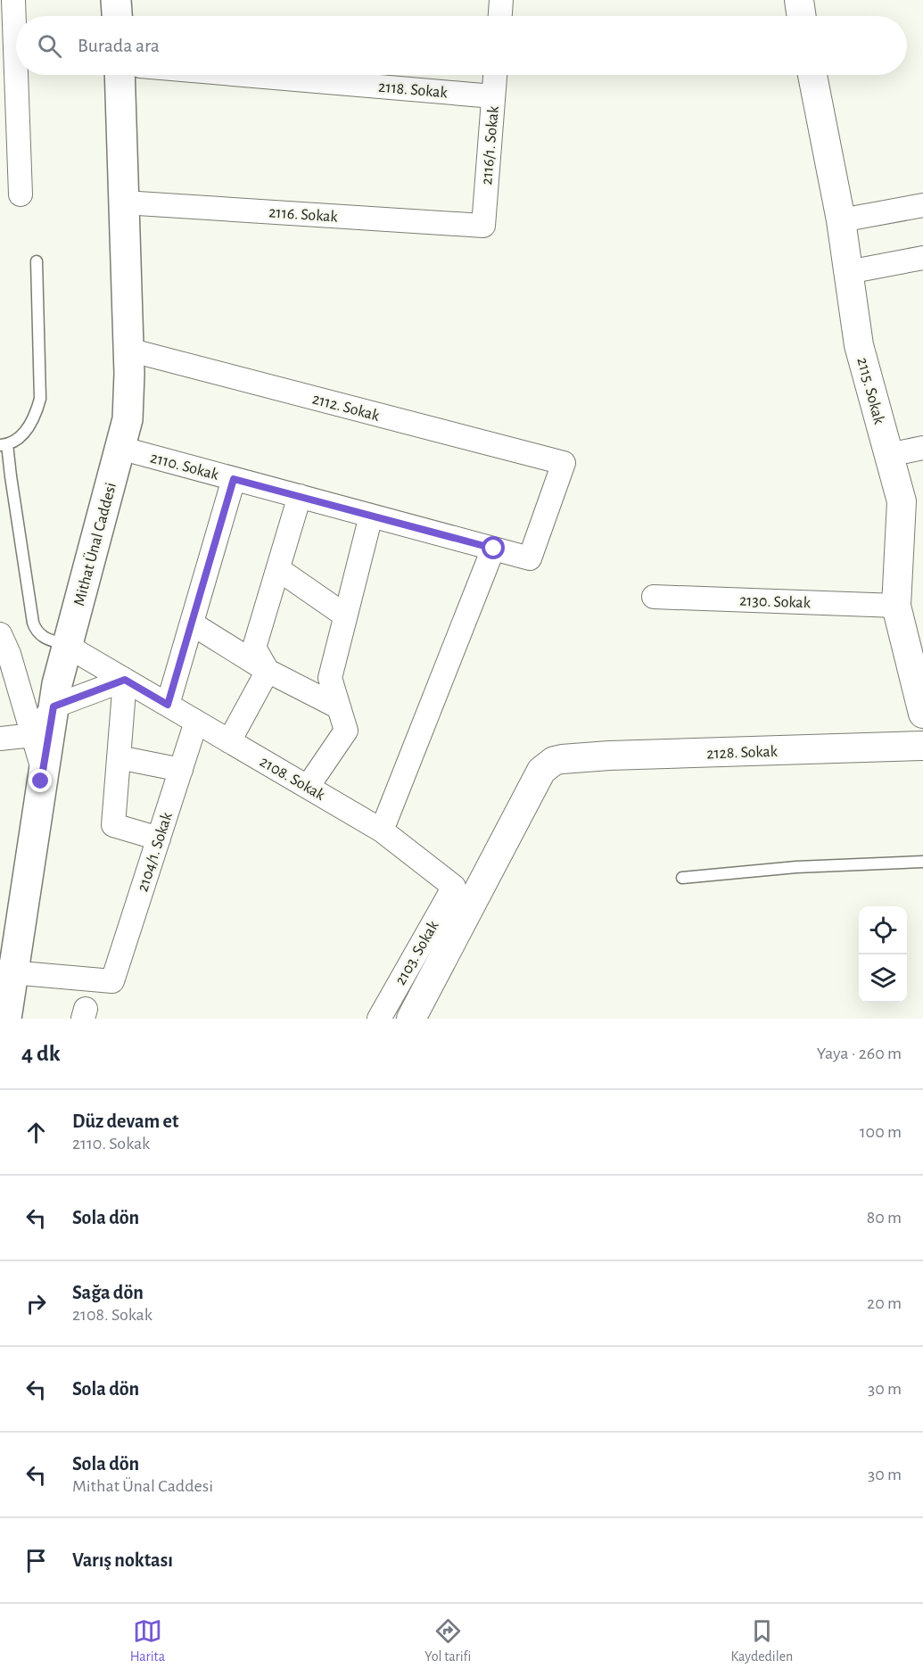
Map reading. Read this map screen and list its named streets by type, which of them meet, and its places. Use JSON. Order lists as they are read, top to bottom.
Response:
{
  "streets": {
    "main road": ["Mithat Ünal Caddesi"],
    "street": [
      "2118. Sokak",
      "2116/1. Sokak",
      "2116. Sokak",
      "2115. Sokak",
      "2112. Sokak",
      "2110. Sokak",
      "2130. Sokak",
      "2128. Sokak",
      "2108. Sokak",
      "2104/1. Sokak",
      "2103. Sokak"
    ]
  },
  "crossings": [
    ["2118. Sokak", "2116/1. Sokak"],
    ["2116/1. Sokak", "2116. Sokak"],
    ["2116. Sokak", "Mithat Ünal Caddesi"],
    ["2115. Sokak", "2130. Sokak"],
    ["2112. Sokak", "2110. Sokak"],
    ["2112. Sokak", "Mithat Ünal Caddesi"],
    ["2110. Sokak", "Mithat Ünal Caddesi"],
    ["Mithat Ünal Caddesi", "2108. Sokak"],
    ["Mithat Ünal Caddesi", "2104/1. Sokak"],
    ["2108. Sokak", "2104/1. Sokak"],
    ["2108. Sokak", "2103. Sokak"]
  ],
  "page": {
    "search": "Burada ara",
    "heading": ["4 dk", "Yaya · 260 m"],
    "list": [
      ["Düz devam et", "2110. Sokak", "100 m"],
      ["Sola dön", "80 m"],
      ["Sağa dön", "2108. Sokak", "20 m"],
      ["Sola dön", "30 m"],
      ["Sola dön", "Mithat Ünal Caddesi", "30 m"],
      "Varış noktası"
    ],
    "nav": ["Harita", "Yol tarifi", "Kaydedilen"]
  }
}
